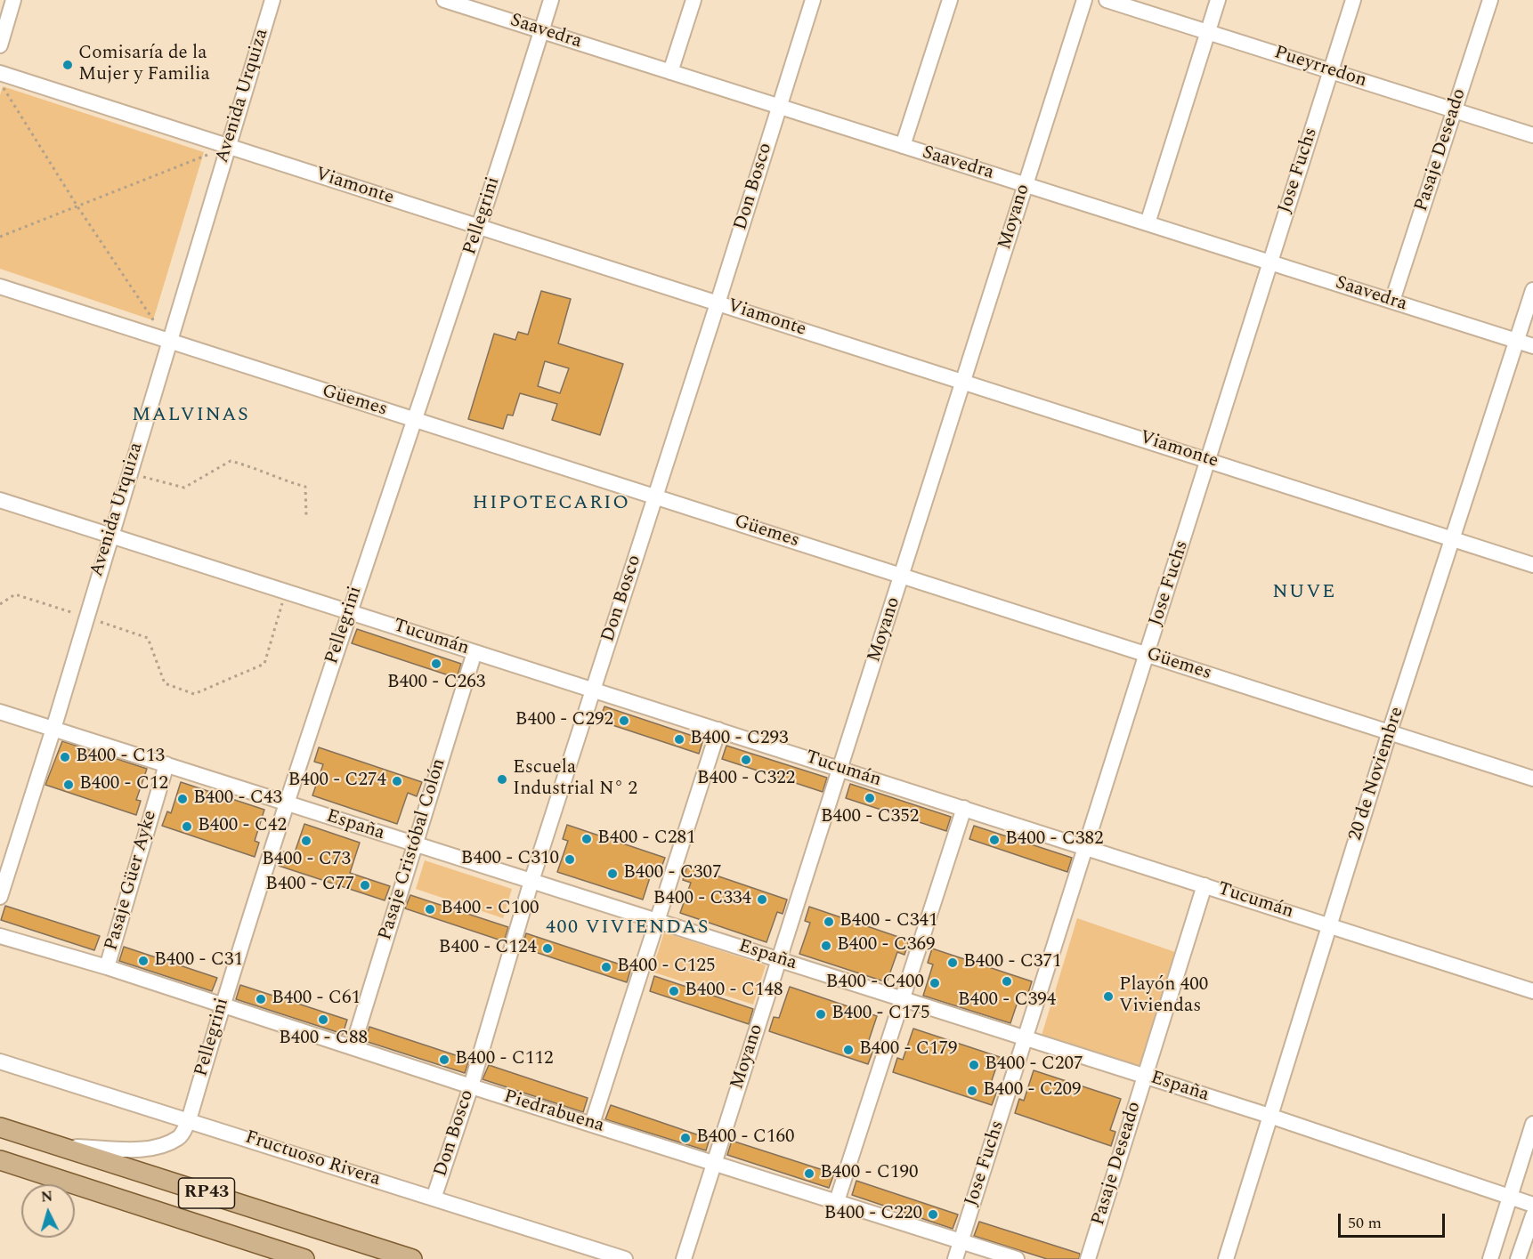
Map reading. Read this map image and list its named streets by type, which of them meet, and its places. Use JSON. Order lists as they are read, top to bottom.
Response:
{
  "streets": {
    "main road": ["RP43"],
    "street": [
      "Saavedra",
      "Pueyrredon",
      "Avenida Urquiza",
      "Pasaje Deseado",
      "Jose Fuchs",
      "Viamonte",
      "Don Bosco",
      "Pellegrini",
      "Moyano",
      "Güemes",
      "Tucumán",
      "20 de Noviembre",
      "España",
      "Pasaje Cristóbal Colón",
      "Pasaje Güer Ayke",
      "Piedrabuena",
      "Fructuoso Rivera"
    ]
  },
  "crossings": [
    ["Saavedra", "Pasaje Deseado"],
    ["Saavedra", "Jose Fuchs"],
    ["Saavedra", "Don Bosco"],
    ["Saavedra", "Pellegrini"],
    ["Saavedra", "Moyano"],
    ["Saavedra", "20 de Noviembre"],
    ["Pueyrredon", "Pasaje Deseado"],
    ["Pueyrredon", "Jose Fuchs"],
    ["Avenida Urquiza", "Viamonte"],
    ["Avenida Urquiza", "Güemes"],
    ["Avenida Urquiza", "Tucumán"],
    ["Avenida Urquiza", "España"],
    ["Pasaje Deseado", "Tucumán"],
    ["Pasaje Deseado", "España"],
    ["Jose Fuchs", "Viamonte"],
    ["Jose Fuchs", "Güemes"],
    ["Jose Fuchs", "Tucumán"],
    ["Jose Fuchs", "España"],
    ["Jose Fuchs", "Piedrabuena"],
    ["Viamonte", "Don Bosco"],
    ["Viamonte", "Pellegrini"],
    ["Viamonte", "Moyano"],
    ["Viamonte", "20 de Noviembre"],
    ["Don Bosco", "Güemes"],
    ["Don Bosco", "Tucumán"],
    ["Don Bosco", "España"],
    ["Don Bosco", "Piedrabuena"],
    ["Don Bosco", "Fructuoso Rivera"],
    ["Pellegrini", "Güemes"],
    ["Pellegrini", "Tucumán"],
    ["Pellegrini", "España"],
    ["Pellegrini", "Piedrabuena"],
    ["Pellegrini", "Fructuoso Rivera"],
    ["Pellegrini", "RP43"],
    ["Moyano", "Güemes"],
    ["Moyano", "Tucumán"],
    ["Moyano", "España"],
    ["Moyano", "Piedrabuena"],
    ["Güemes", "20 de Noviembre"],
    ["Tucumán", "20 de Noviembre"],
    ["Tucumán", "Pasaje Cristóbal Colón"],
    ["20 de Noviembre", "España"],
    ["España", "Pasaje Cristóbal Colón"],
    ["España", "Pasaje Güer Ayke"],
    ["Pasaje Cristóbal Colón", "Piedrabuena"],
    ["Pasaje Güer Ayke", "Piedrabuena"]
  ],
  "districts": [
    "MALVINAS",
    "HIPOTECARIO",
    "NUVE",
    "400 VIVIENDAS"
  ],
  "places": [
    "Comisaría de la Mujer y Familia",
    "B400 - C263",
    "B400 - C292",
    "B400 - C293",
    "B400 - C13",
    "B400 - C322",
    "Escuela Industrial N° 2",
    "B400 - C274",
    "B400 - C12",
    "B400 - C352",
    "B400 - C43",
    "B400 - C42",
    "B400 - C281",
    "B400 - C382",
    "B400 - C73",
    "B400 - C310",
    "B400 - C307",
    "B400 - C77",
    "B400 - C334",
    "B400 - C100",
    "B400 - C341",
    "B400 - C369",
    "B400 - C124",
    "B400 - C31",
    "B400 - C371",
    "B400 - C125",
    "B400 - C394",
    "B400 - C400",
    "B400 - C148",
    "Playón 400 Viviendas",
    "B400 - C61",
    "B400 - C175",
    "B400 - C88",
    "B400 - C179",
    "B400 - C112",
    "B400 - C207",
    "B400 - C209",
    "B400 - C160",
    "B400 - C190",
    "B400 - C220"
  ],
  "scale_bar": "50 m",
  "north": "top"
}
